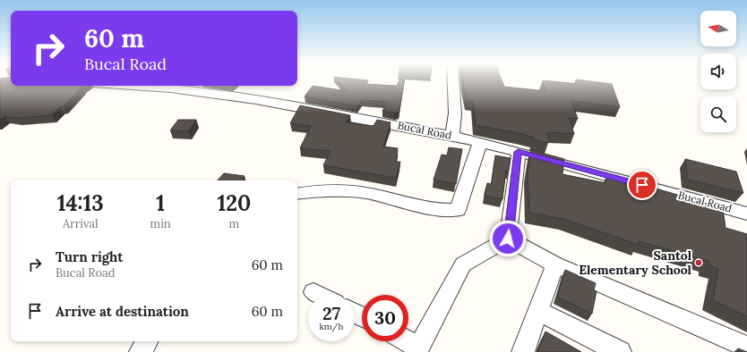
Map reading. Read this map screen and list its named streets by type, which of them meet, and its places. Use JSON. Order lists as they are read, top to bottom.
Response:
{
  "streets": {
    "street": ["Bucal Road"]
  },
  "places": ["Santol Elementary School"],
  "north": "left",
  "page": {
    "turn": ["60 m", "Bucal Road"],
    "eta": [
      "14:13",
      "Arrival",
      "1",
      "min",
      "120",
      "m"
    ],
    "list": [
      {
        "name": "Turn right",
        "note": "Bucal Road",
        "value": "60 m"
      },
      {
        "name": "Arrive at destination",
        "value": "60 m"
      }
    ],
    "speed": "27 km/h",
    "limit": "30"
  }
}
